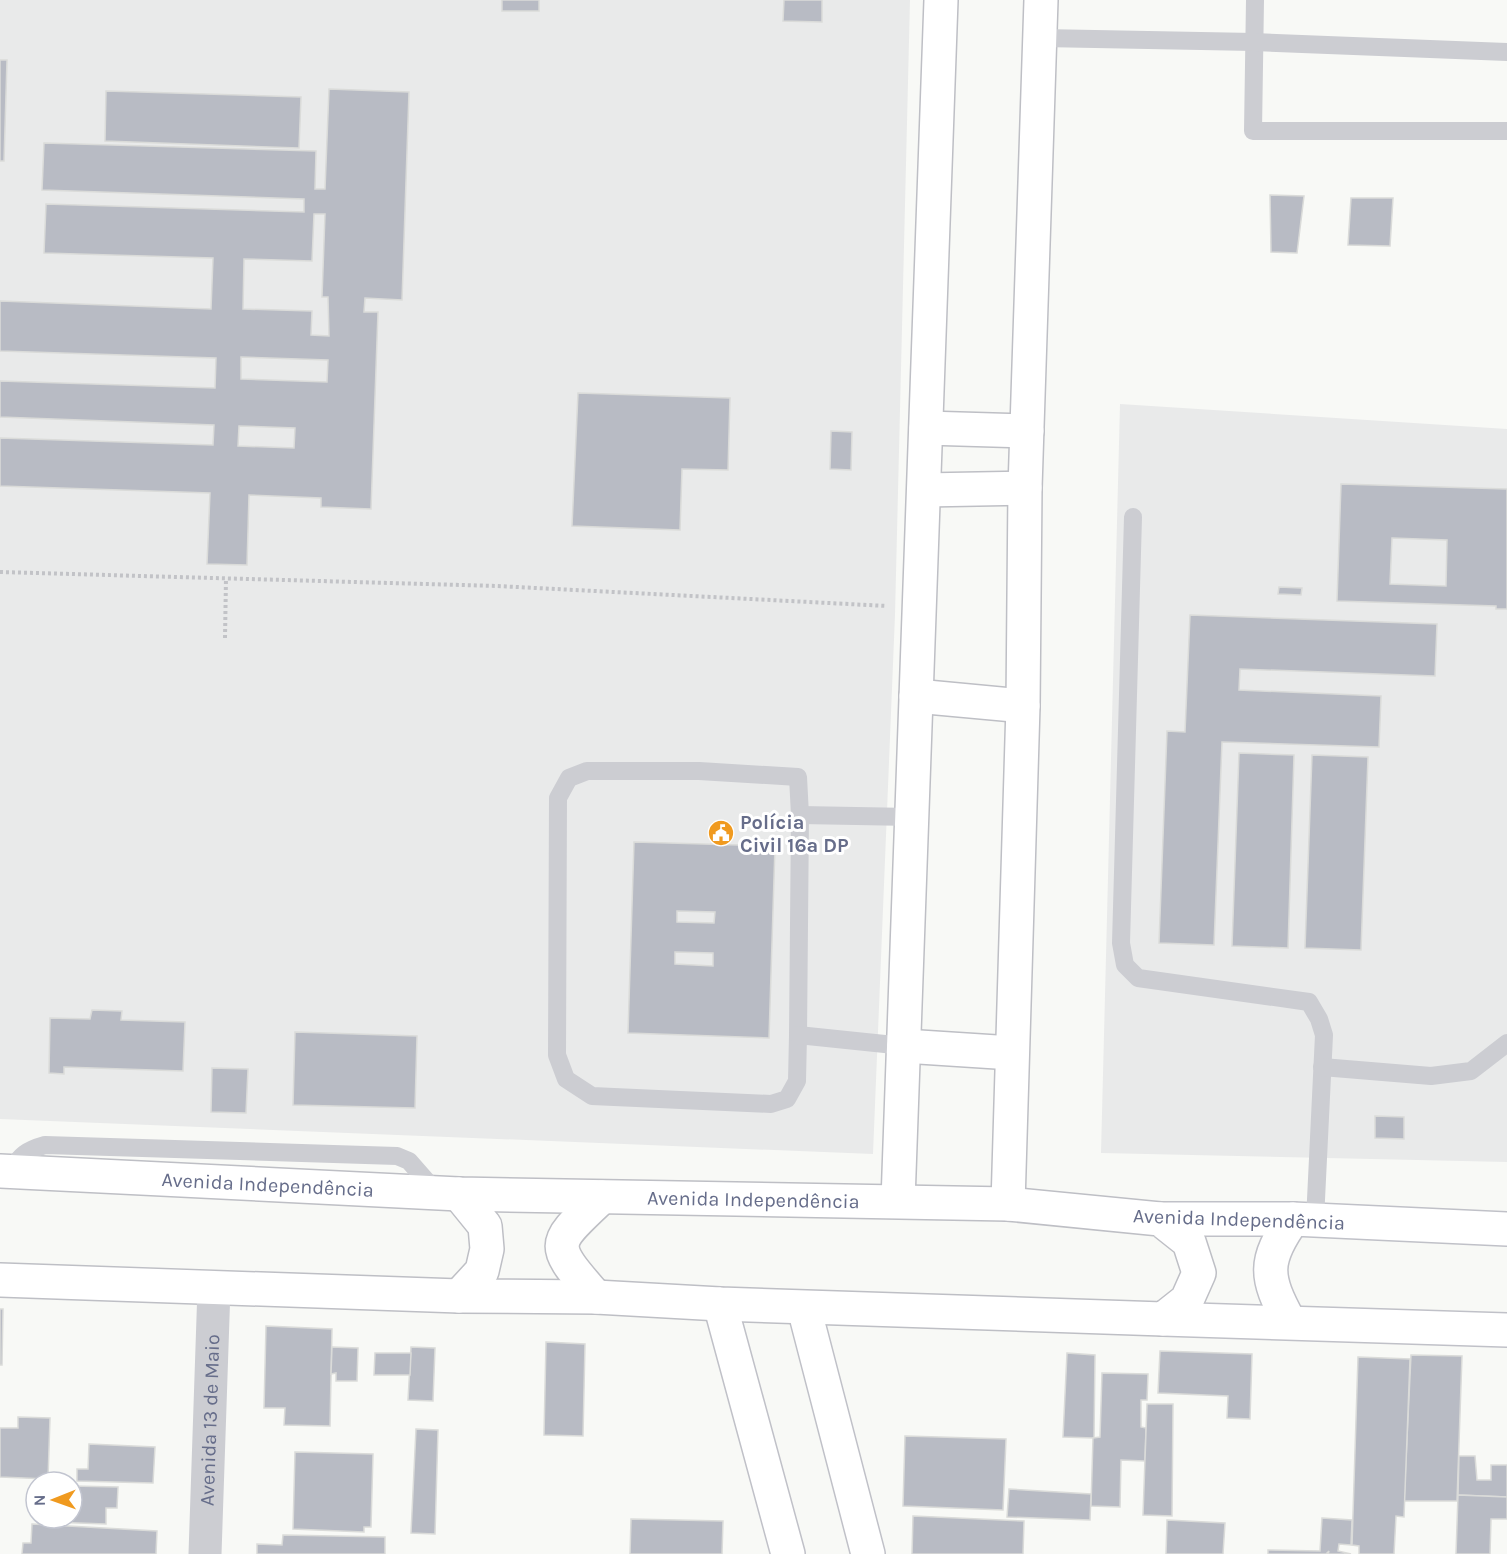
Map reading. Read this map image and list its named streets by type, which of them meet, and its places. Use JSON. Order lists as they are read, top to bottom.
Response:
{
  "streets": {
    "main road": ["Avenida Independência"],
    "street": ["Avenida 13 de Maio"]
  },
  "places": {
    "public building": ["Polícia Civil 16a DP"]
  },
  "north": "left"
}
